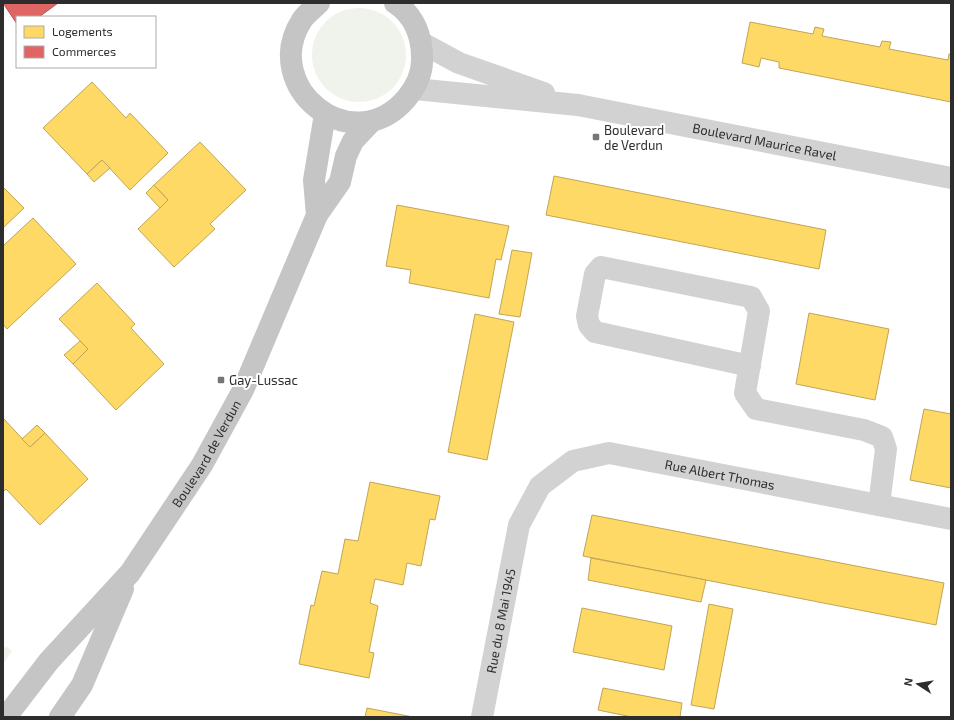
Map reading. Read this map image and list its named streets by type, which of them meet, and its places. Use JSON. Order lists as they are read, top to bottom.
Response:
{
  "streets": {
    "main road": ["Boulevard de Verdun"],
    "street": ["Boulevard Maurice Ravel", "Rue Albert Thomas", "Rue du 8 Mai 1945"]
  },
  "crossings": [
    ["Rue Albert Thomas", "Rue du 8 Mai 1945"]
  ],
  "places": {
    "transit": ["Boulevard de Verdun", "Gay-Lussac"]
  },
  "legend": ["Logements", "Commerces"],
  "north": "left"
}
